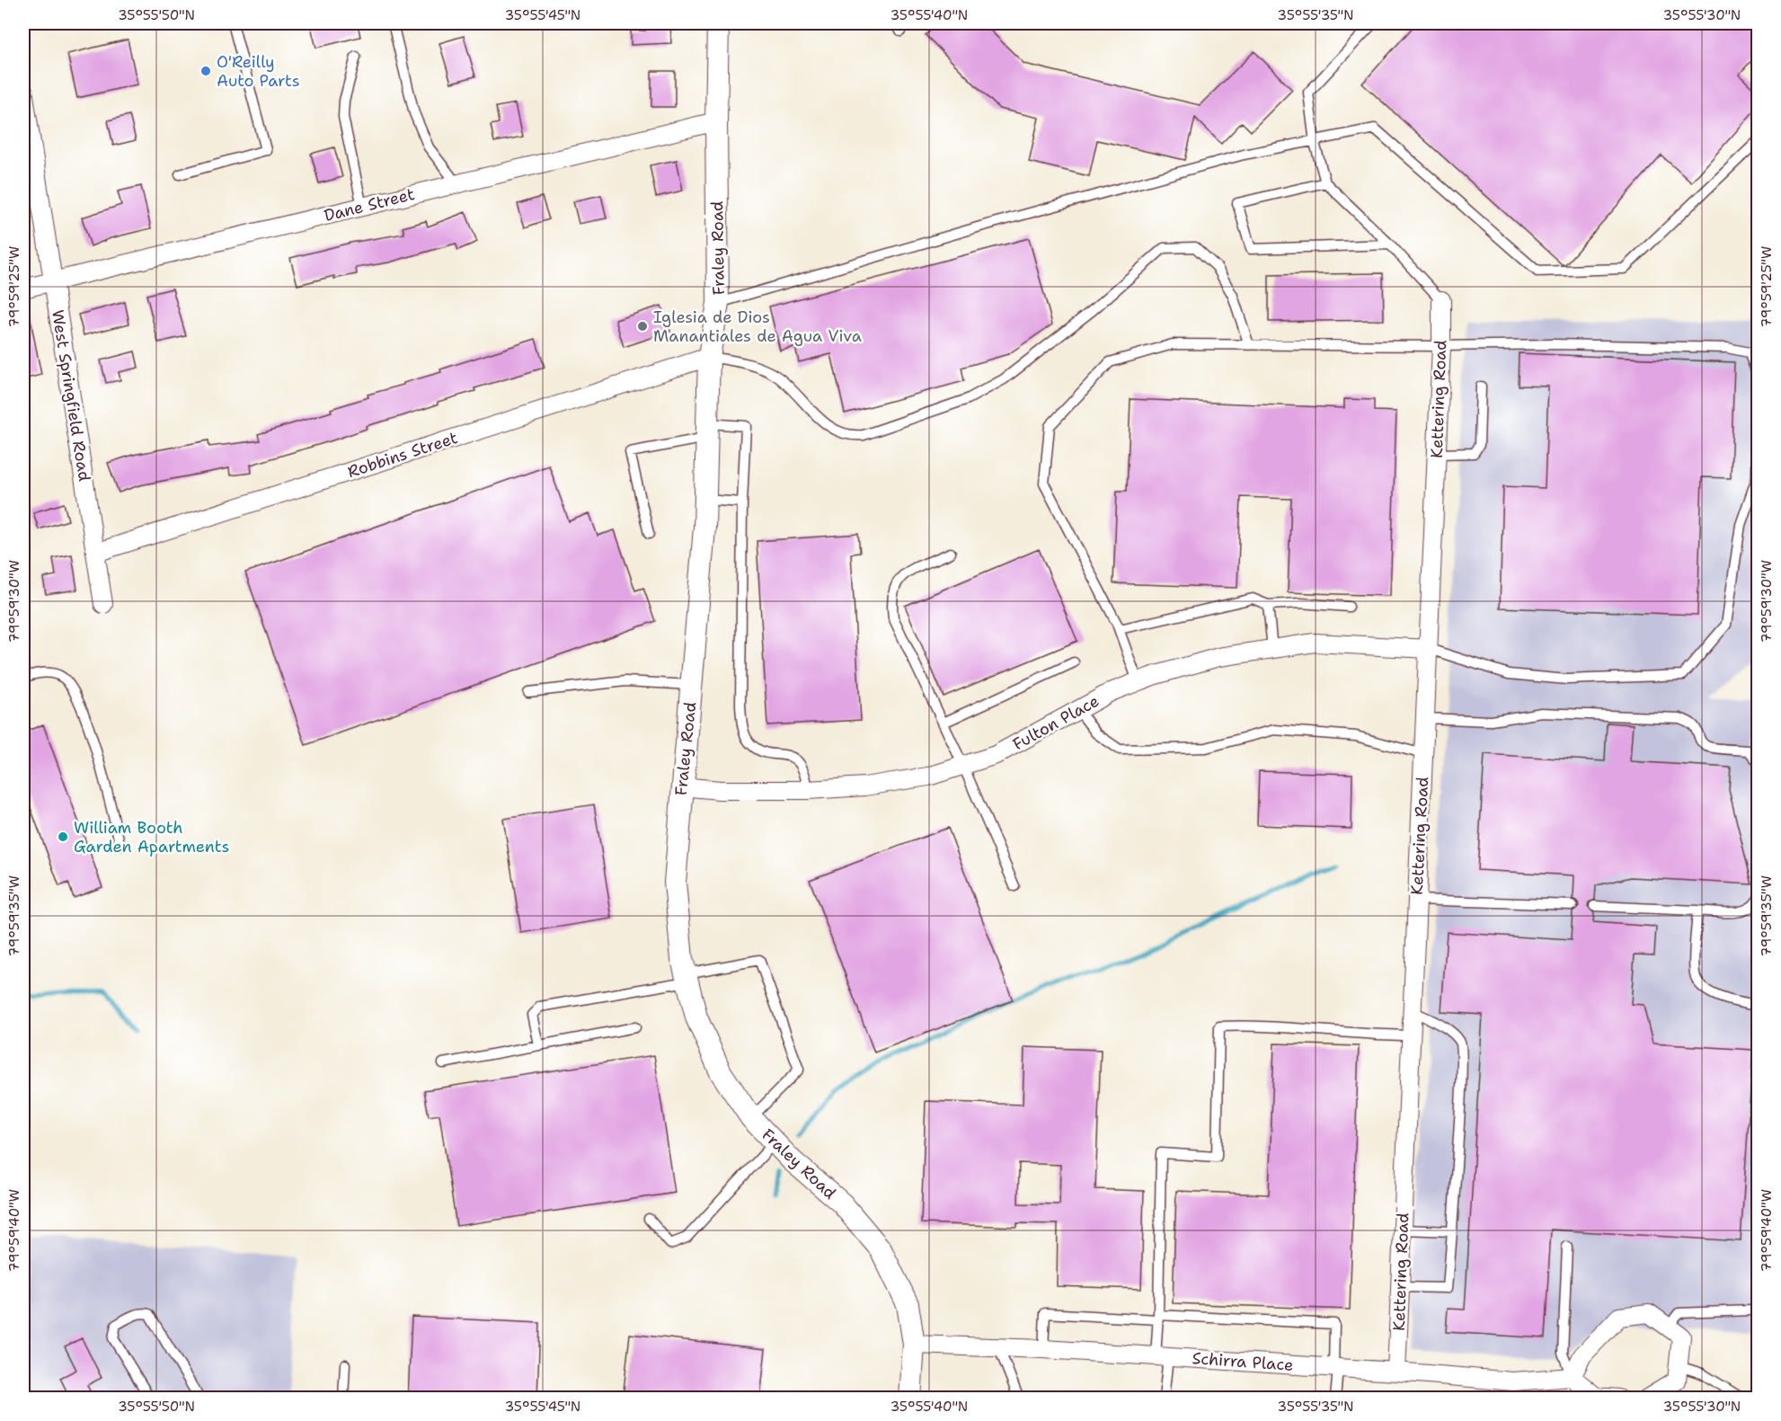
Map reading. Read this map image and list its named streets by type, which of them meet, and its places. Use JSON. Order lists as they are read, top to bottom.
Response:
{
  "streets": {
    "street": [
      "Dane Street",
      "Fraley Road",
      "West Springfield Road",
      "Kettering Road",
      "Robbins Street",
      "Fulton Place",
      "Schirra Place"
    ]
  },
  "crossings": [
    ["Dane Street", "Fraley Road"],
    ["Dane Street", "West Springfield Road"],
    ["Fraley Road", "Robbins Street"],
    ["Fraley Road", "Fulton Place"],
    ["Fraley Road", "Schirra Place"],
    ["West Springfield Road", "Robbins Street"],
    ["Kettering Road", "Fulton Place"],
    ["Kettering Road", "Schirra Place"]
  ],
  "places": ["O'Reilly Auto Parts", "Iglesia de Dios Manantiales de Agua Viva", "William Booth Garden Apartments"],
  "coordinates": [
    "35°55'50\"N",
    "35°55'45\"N",
    "35°55'40\"N",
    "35°55'35\"N",
    "35°55'30\"N",
    "79°59'25\"W",
    "79°59'30\"W",
    "79°59'35\"W",
    "79°59'40\"W"
  ]
}
